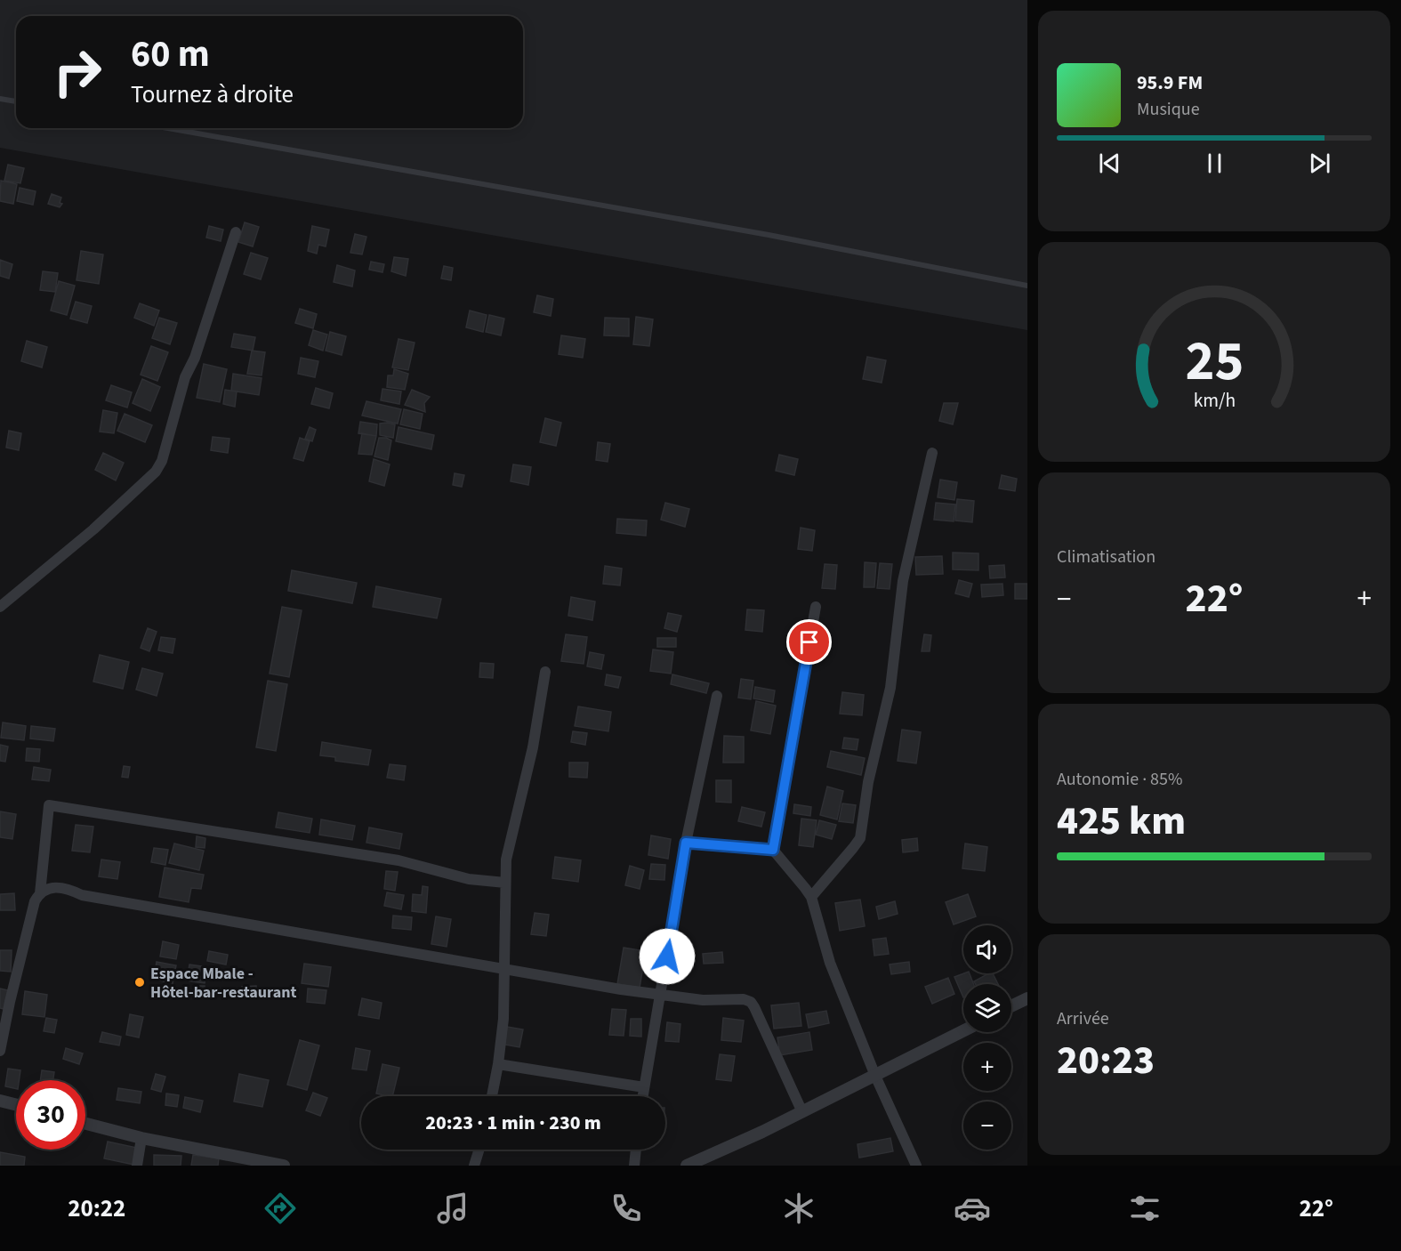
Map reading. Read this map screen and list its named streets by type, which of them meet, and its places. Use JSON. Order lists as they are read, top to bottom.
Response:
{
  "places": ["Espace Mbale - Hôtel-bar-restaurant"],
  "page": {
    "turn": ["60 m", "Tournez à droite"],
    "song": ["95.9 FM", "Musique"],
    "tile": [
      "Climatisation",
      ["Autonomie · 85%", "425 km"],
      ["Arrivée", "20:23"]
    ],
    "heat": ["−", "22°", "+"],
    "map_buttons": ["+", "−"],
    "limit": "30",
    "trip": "20:23 · 1 min · 230 m",
    "tabs": ["20:22", "22°"],
    "gauge": ["25", "km/h"]
  }
}
